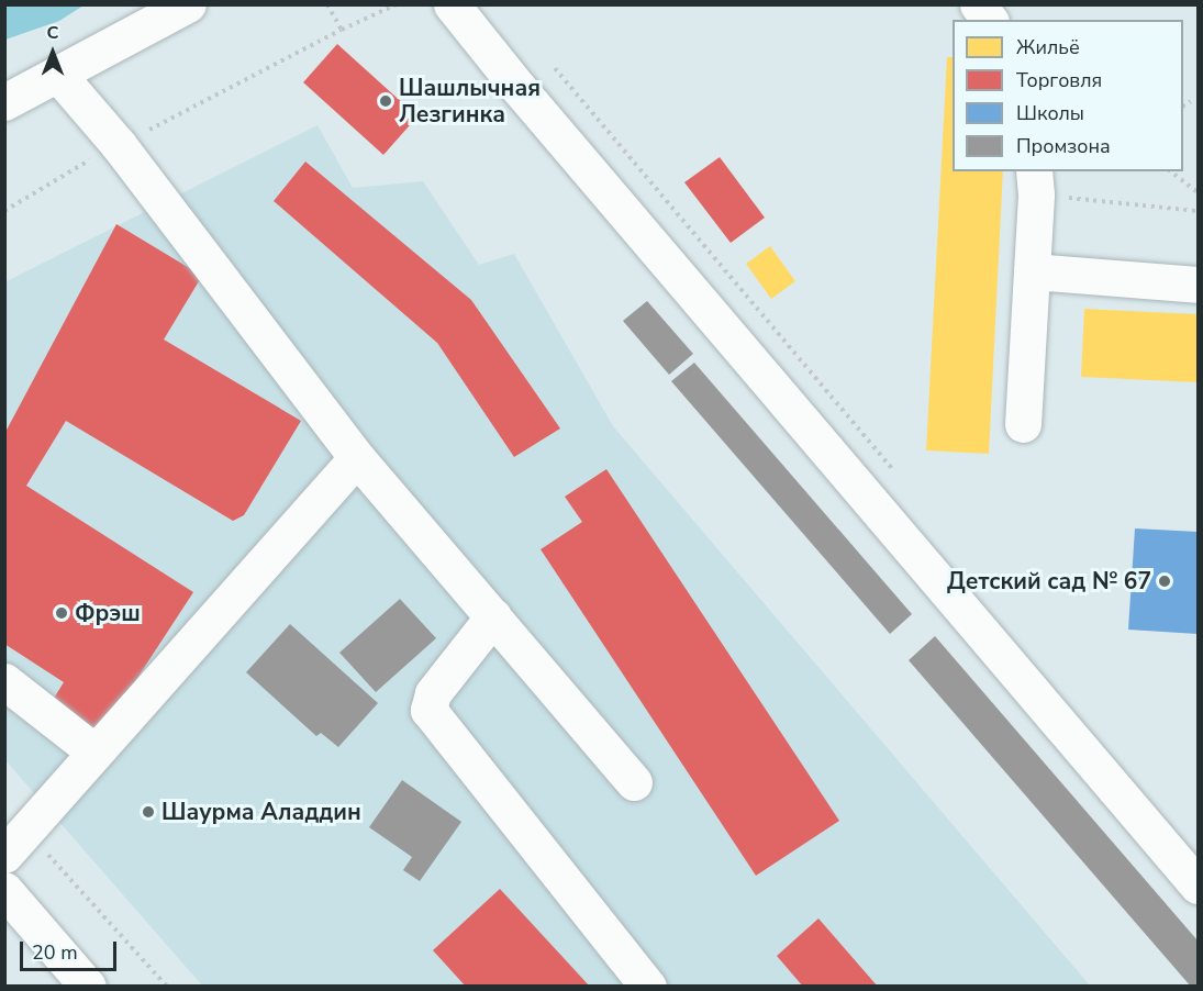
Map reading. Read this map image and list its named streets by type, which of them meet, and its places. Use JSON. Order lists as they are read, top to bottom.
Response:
{
  "places": [
    "Шашлычная Лезгинка",
    "Детский сад № 67",
    "Фрэш",
    "Шаурма Аладдин"
  ],
  "legend": [
    "Жильё",
    "Торговля",
    "Школы",
    "Промзона"
  ],
  "scale_bar": "20 m",
  "north": "top"
}
